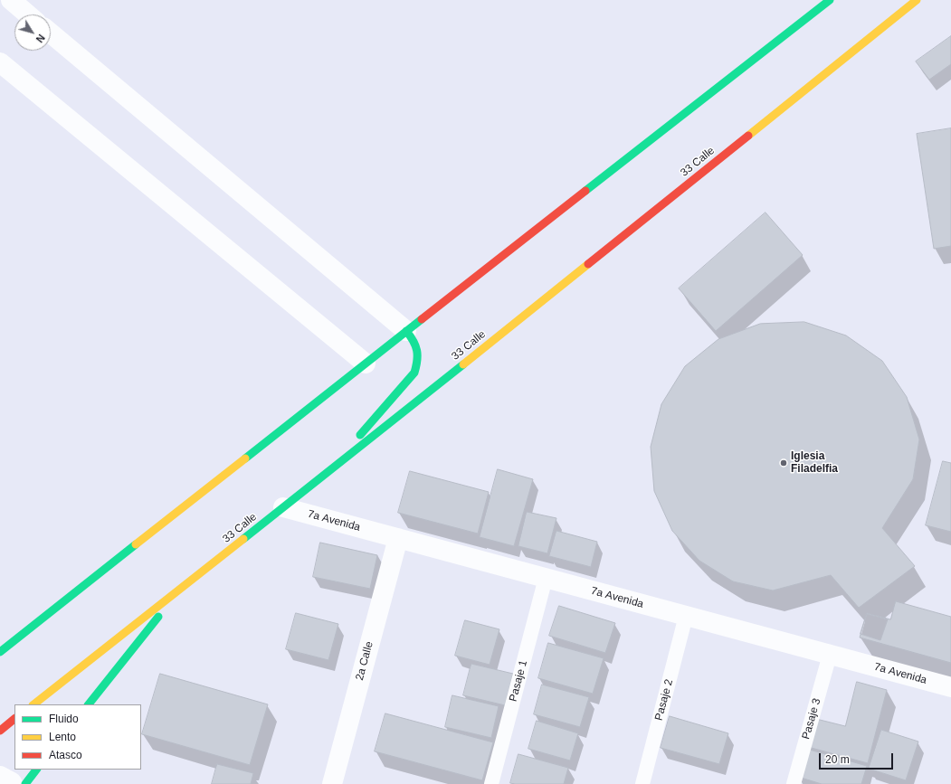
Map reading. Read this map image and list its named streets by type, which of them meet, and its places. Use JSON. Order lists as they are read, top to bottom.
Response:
{
  "streets": {
    "main road": ["33 Calle"],
    "street": ["7a Avenida", "2a Calle"],
    "lane": ["Pasaje 1", "Pasaje 2", "Pasaje 3"]
  },
  "crossings": [
    ["33 Calle", "7a Avenida"],
    ["7a Avenida", "2a Calle"],
    ["7a Avenida", "Pasaje 1"],
    ["7a Avenida", "Pasaje 2"],
    ["7a Avenida", "Pasaje 3"]
  ],
  "places": ["Iglesia Filadelfia"],
  "legend": ["Fluido", "Lento", "Atasco"],
  "scale_bar": "20 m",
  "north": "bottom right"
}
